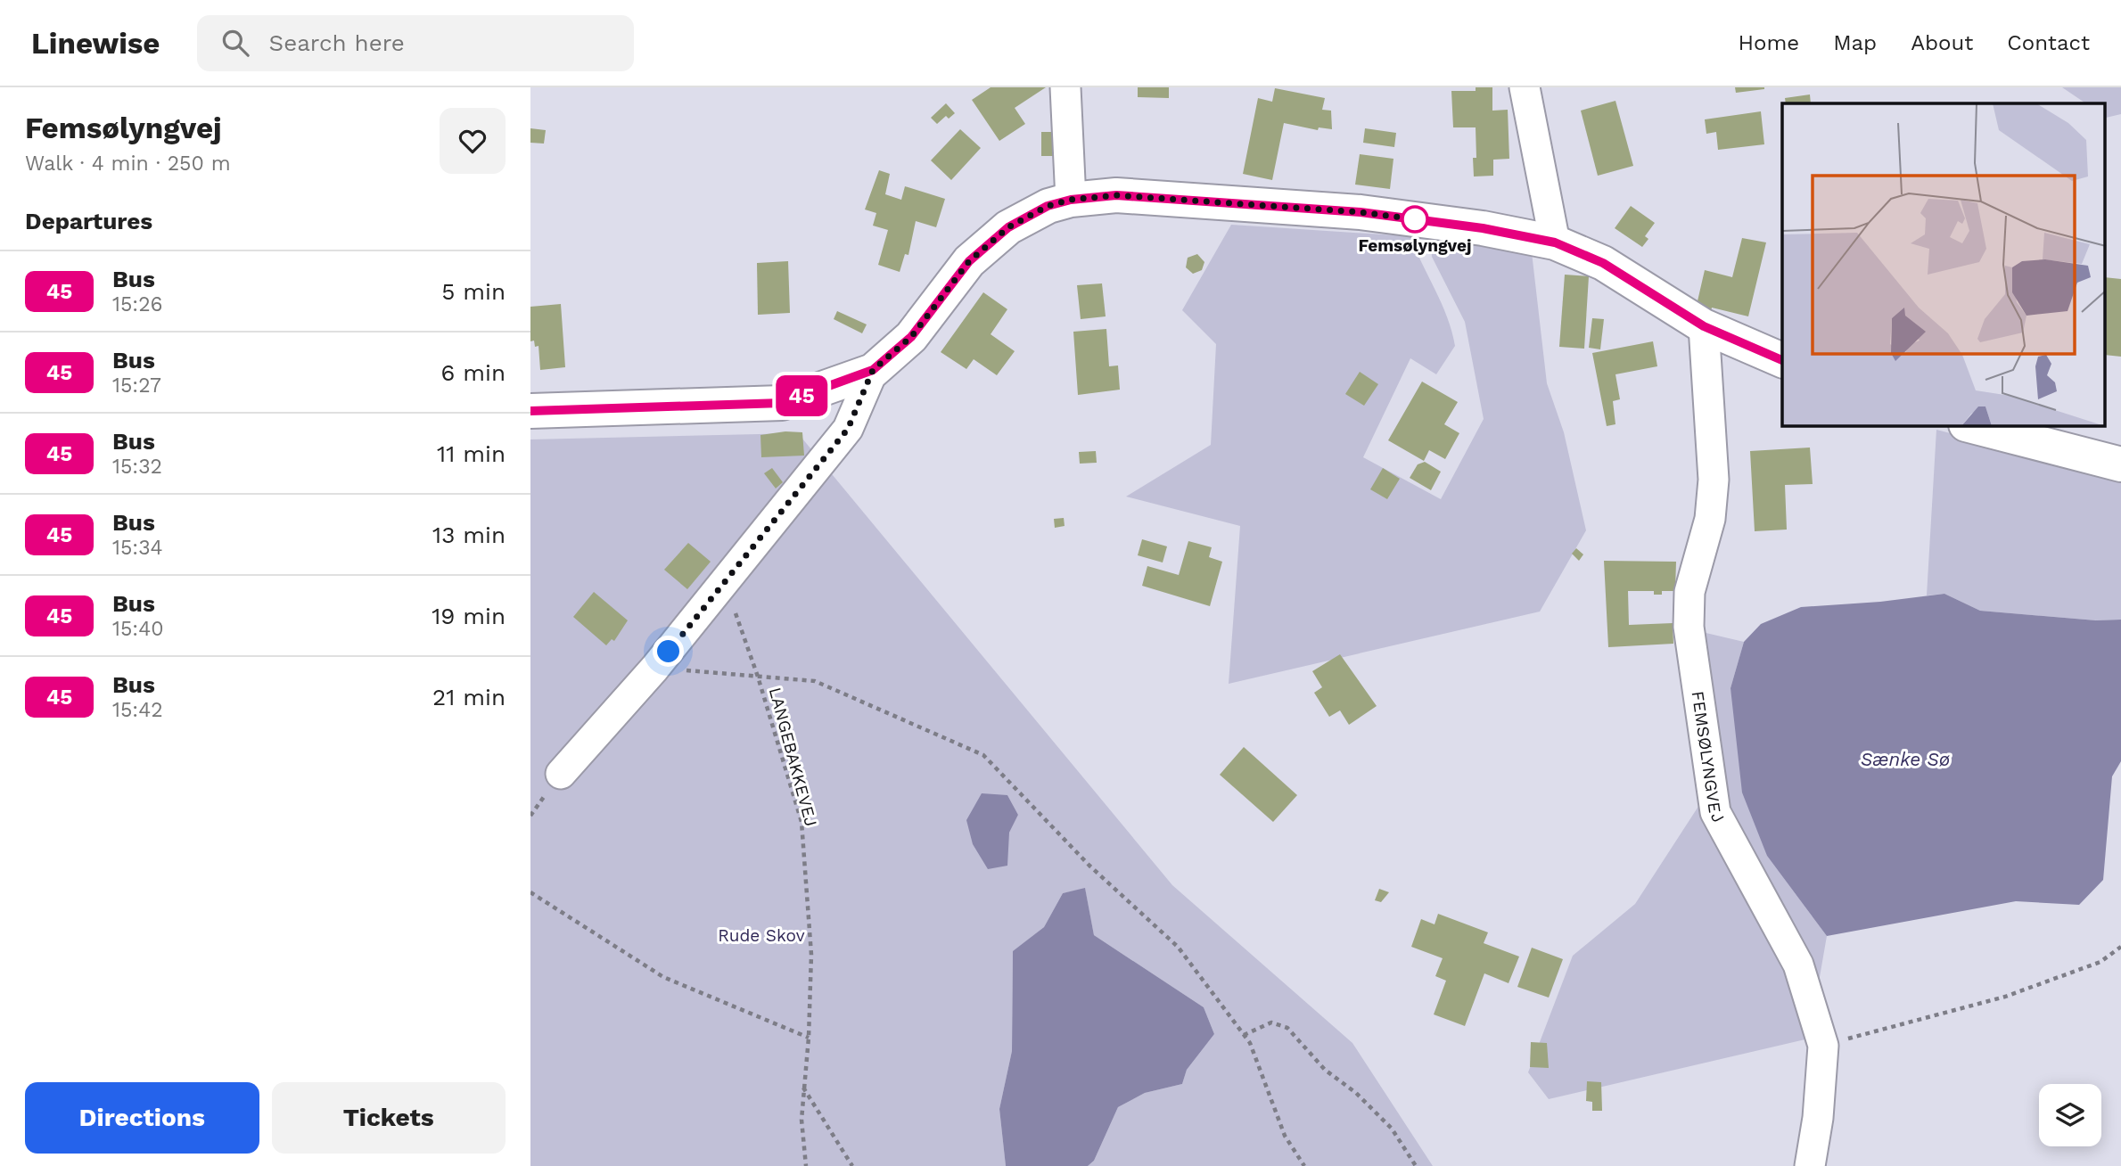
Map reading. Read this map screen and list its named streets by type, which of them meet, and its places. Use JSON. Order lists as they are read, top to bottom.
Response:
{
  "streets": {
    "street": ["FEMSØLYNGVEJ"],
    "path": ["LANGEBAKKEVEJ"]
  },
  "water": ["Sænke Sø"],
  "parks": ["Rude Skov"],
  "places": ["Femsølyngvej"],
  "lines": ["bus line 45"],
  "page": {
    "header": "Linewise",
    "search": "Search here",
    "nav": [
      "Home",
      "Map",
      "About",
      "Contact"
    ],
    "heading": [
      ["Femsølyngvej", "Walk · 4 min · 250 m"],
      "Departures"
    ],
    "on_map": "45",
    "list": [
      {
        "mark": "45",
        "name": "Bus",
        "note": "15:26",
        "value": "5 min"
      },
      {
        "mark": "45",
        "name": "Bus",
        "note": "15:27",
        "value": "6 min"
      },
      {
        "mark": "45",
        "name": "Bus",
        "note": "15:32",
        "value": "11 min"
      },
      {
        "mark": "45",
        "name": "Bus",
        "note": "15:34",
        "value": "13 min"
      },
      {
        "mark": "45",
        "name": "Bus",
        "note": "15:40",
        "value": "19 min"
      },
      {
        "mark": "45",
        "name": "Bus",
        "note": "15:42",
        "value": "21 min"
      }
    ],
    "buttons": ["Directions", "Tickets"]
  }
}
